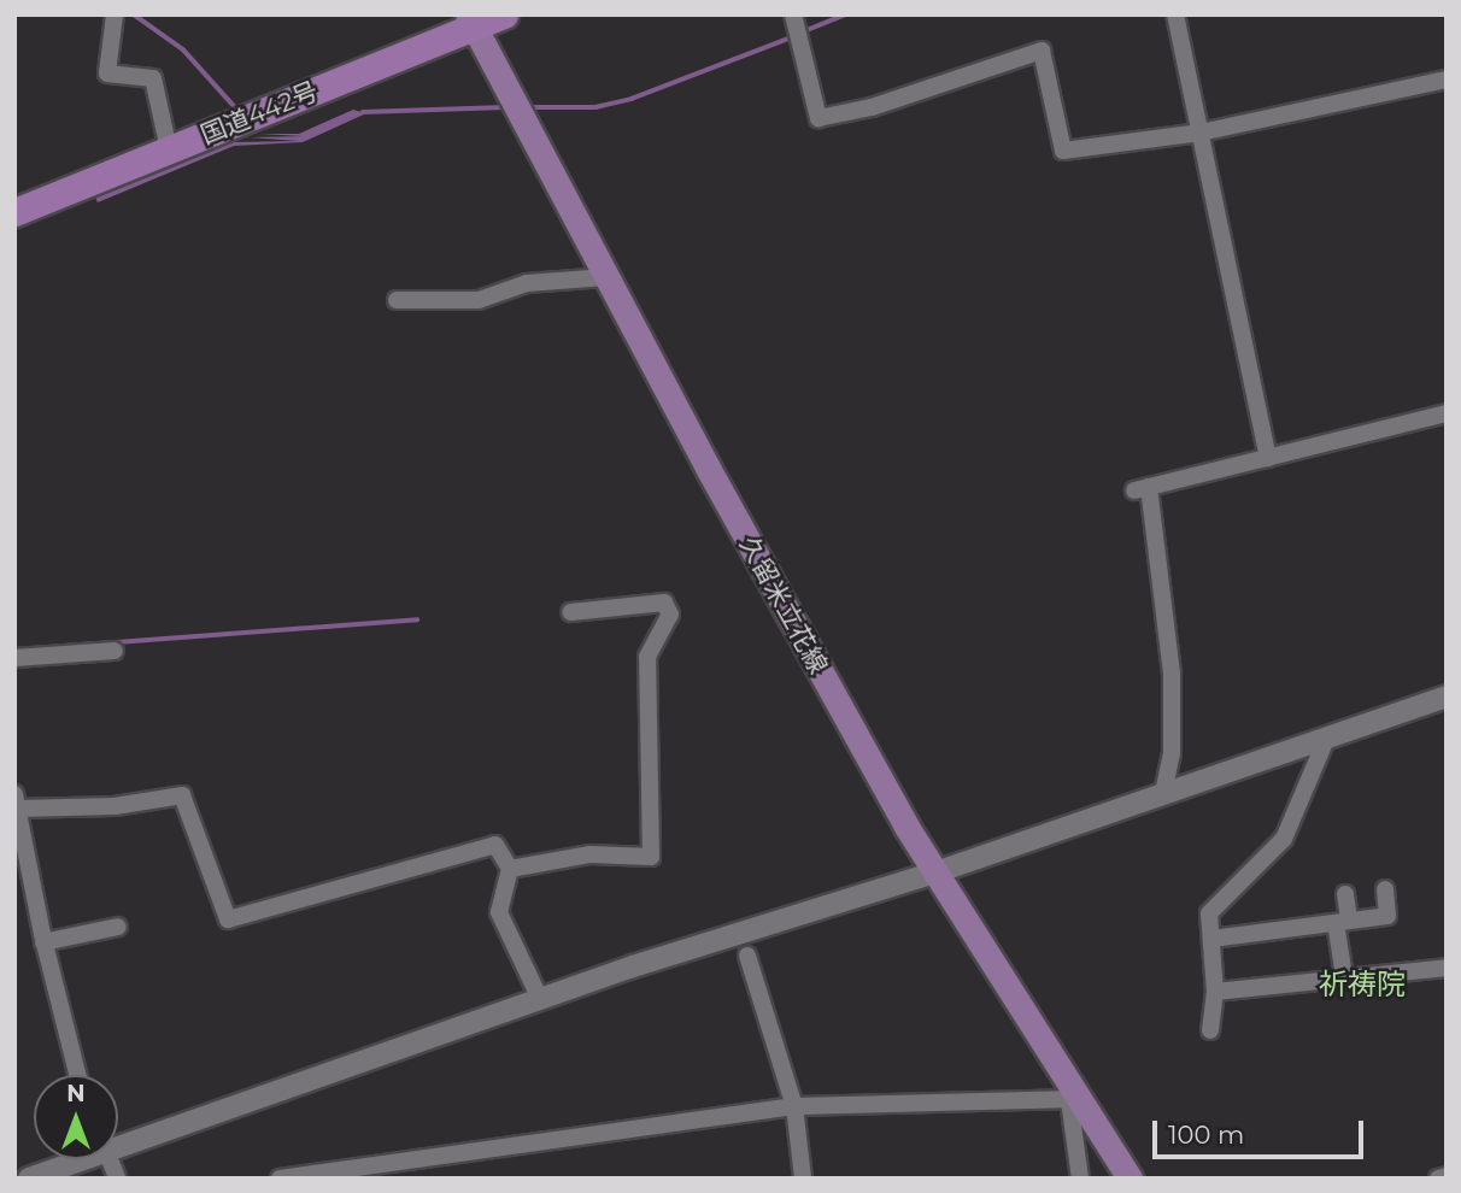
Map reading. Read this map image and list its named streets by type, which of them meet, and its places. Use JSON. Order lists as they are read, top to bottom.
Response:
{
  "streets": {
    "highway": ["国道442号"],
    "main road": ["久留米立花線"]
  },
  "crossings": [
    ["国道442号", "久留米立花線"]
  ],
  "districts": ["祈祷院"],
  "scale_bar": "100 m",
  "north": "top"
}
